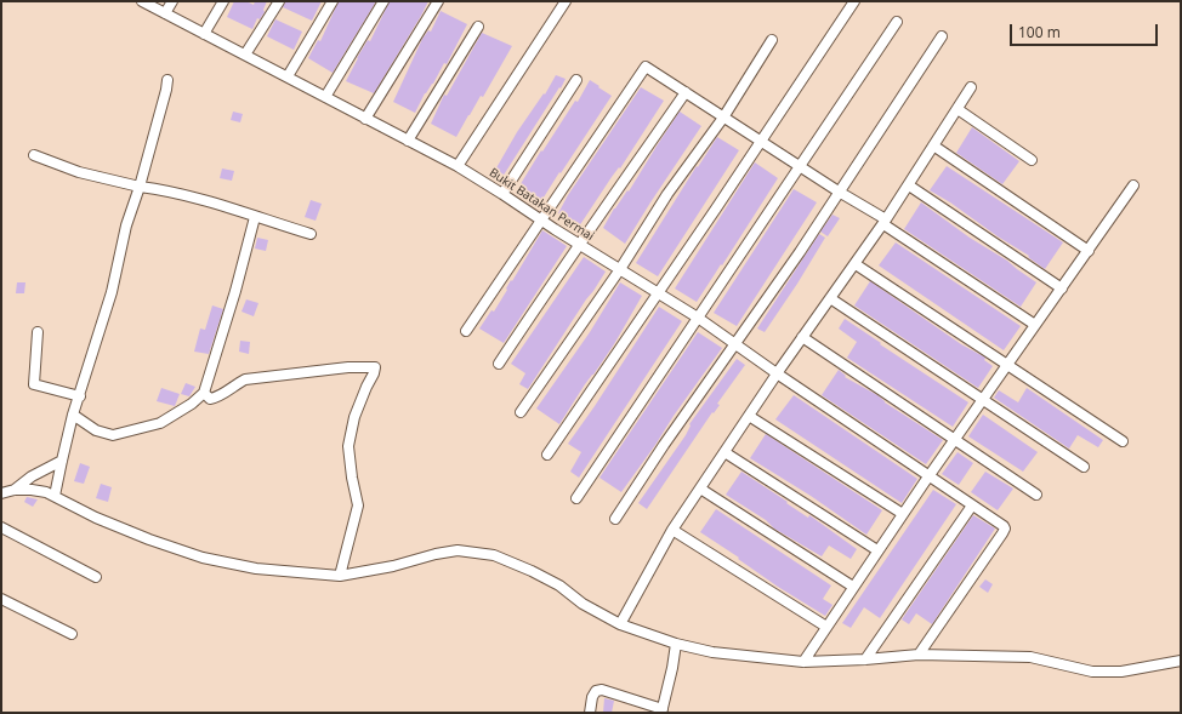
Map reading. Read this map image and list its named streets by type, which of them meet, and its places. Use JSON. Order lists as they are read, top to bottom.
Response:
{
  "streets": {
    "street": ["Bukit Batakan Permai"]
  },
  "scale_bar": "100 m"
}
